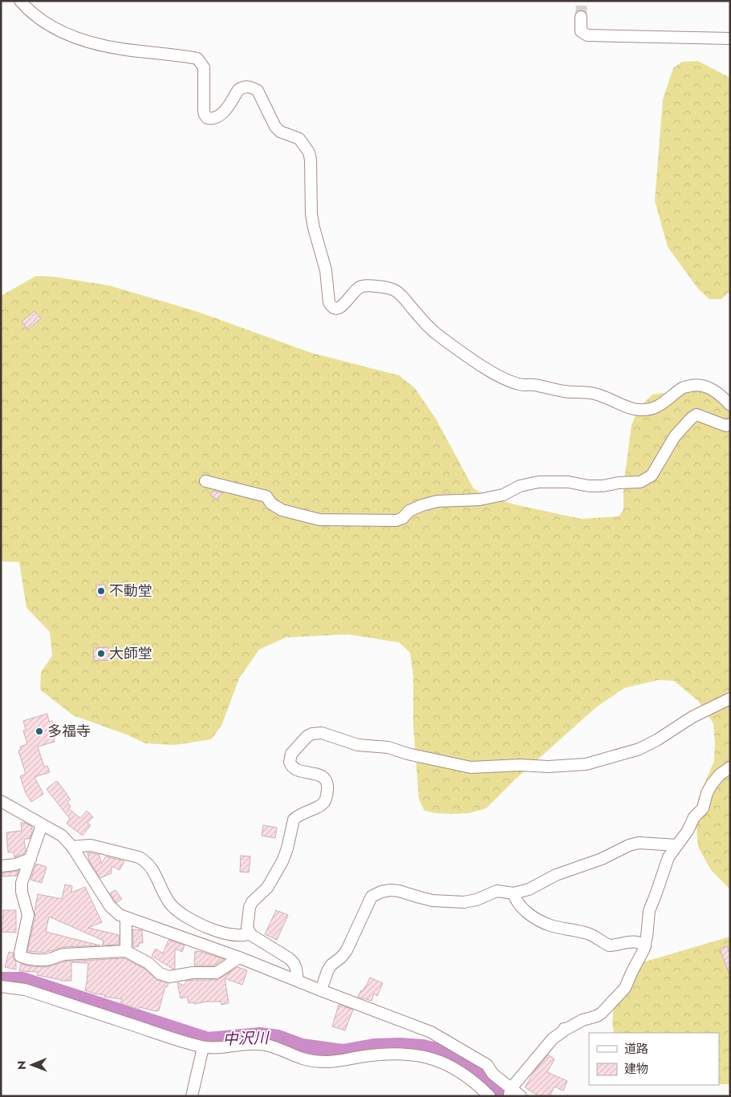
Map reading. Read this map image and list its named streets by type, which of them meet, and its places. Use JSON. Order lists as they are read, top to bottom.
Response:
{
  "water": ["中沢川"],
  "places": ["不動堂", "大師堂", "多福寺"],
  "legend": ["道路", "建物"],
  "north": "left"
}
